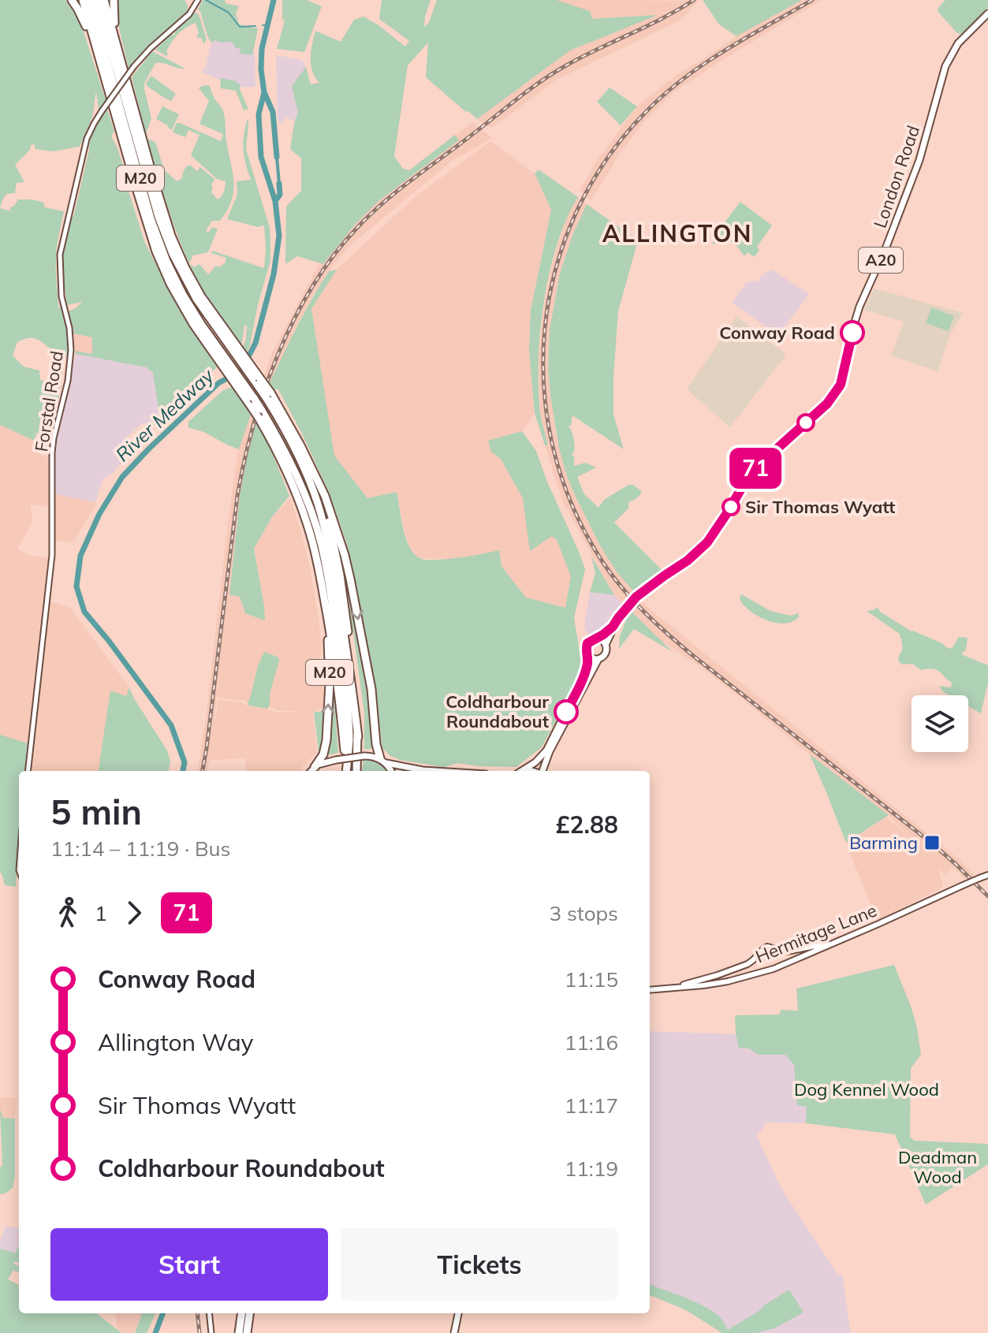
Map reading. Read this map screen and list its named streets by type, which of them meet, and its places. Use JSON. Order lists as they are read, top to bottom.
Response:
{
  "streets": {
    "highway": ["M20"],
    "main road": ["London Road", "A20", "Hermitage Lane"],
    "street": ["Forstal Road"]
  },
  "crossings": [
    ["London Road", "A20"]
  ],
  "districts": ["ALLINGTON"],
  "water": ["River Medway"],
  "parks": ["Dog Kennel Wood", "Deadman Wood"],
  "places": {
    "other": ["Conway Road", "Sir Thomas Wyatt", "Coldharbour Roundabout"],
    "transit": ["Barming"]
  },
  "lines": ["bus line 71"],
  "page": {
    "on_map": "71",
    "heading": ["5 min", "11:14 – 11:19 · Bus", "£2.88"],
    "legs": ["1", "71", "3 stops"],
    "list": [
      {
        "name": "Conway Road",
        "value": "11:15"
      },
      {
        "name": "Allington Way",
        "value": "11:16"
      },
      {
        "name": "Sir Thomas Wyatt",
        "value": "11:17"
      },
      {
        "name": "Coldharbour Roundabout",
        "value": "11:19"
      }
    ],
    "buttons": ["Start", "Tickets"]
  }
}
